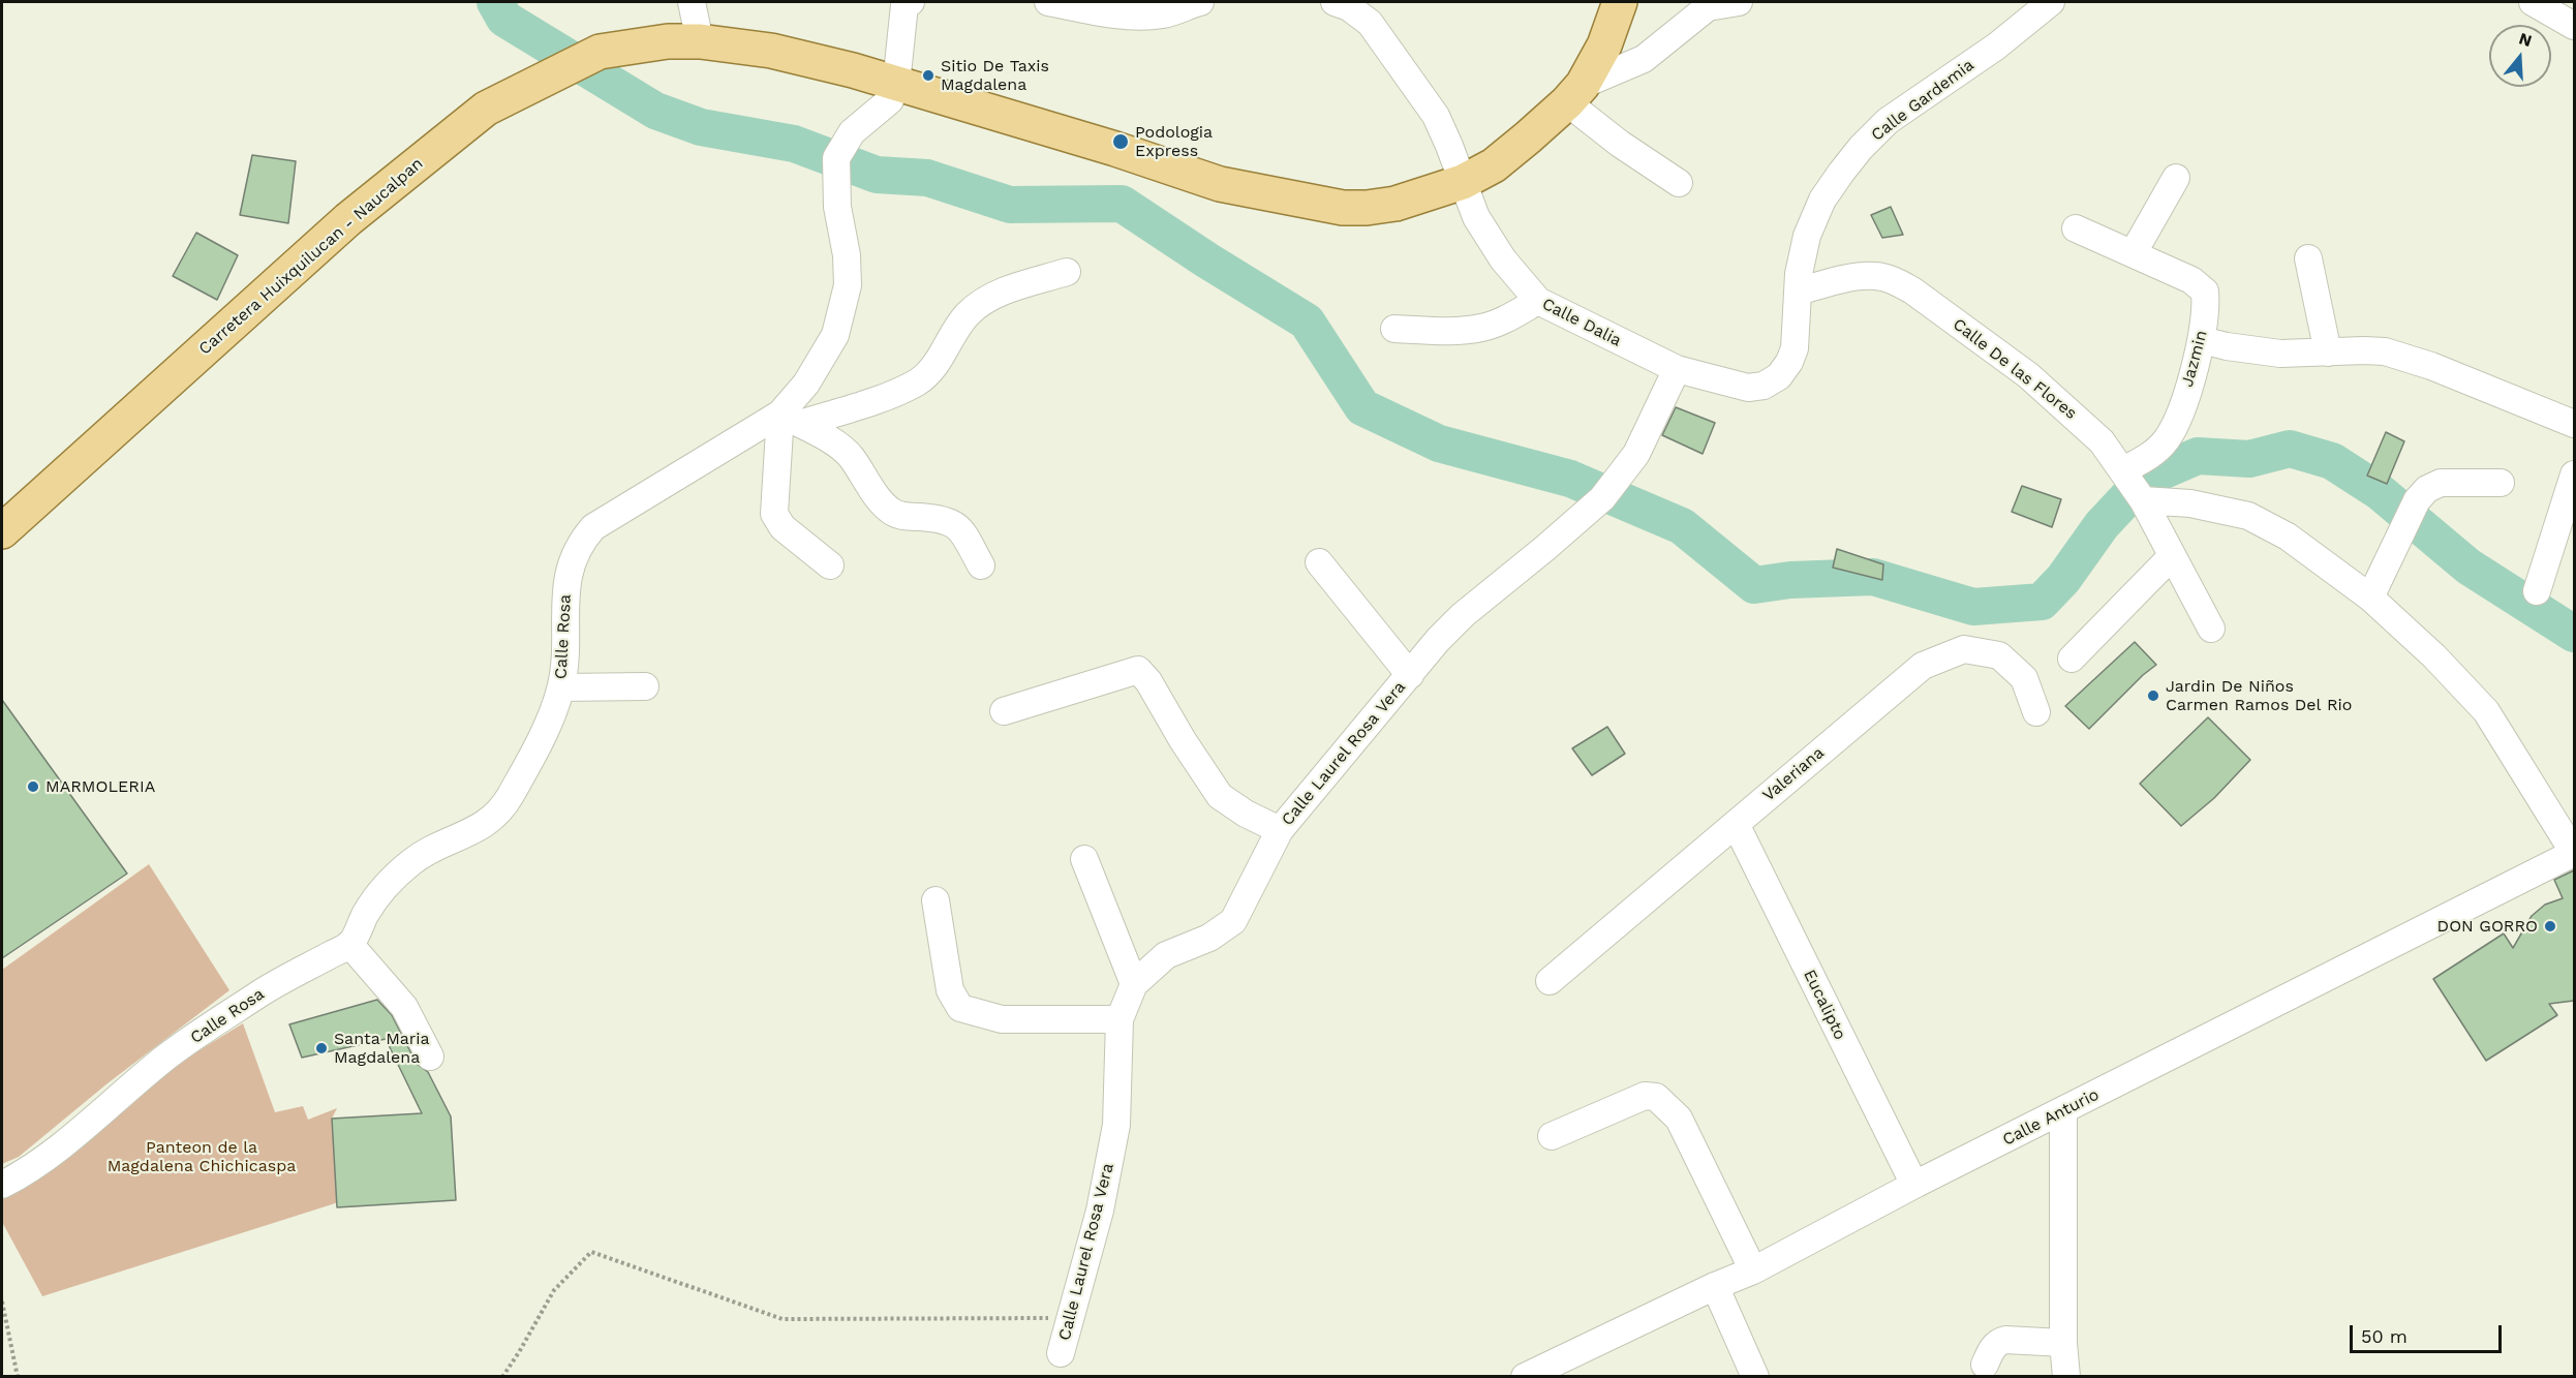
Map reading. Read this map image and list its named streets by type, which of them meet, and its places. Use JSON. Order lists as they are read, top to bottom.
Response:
{
  "streets": {
    "main road": ["Carretera Huixquilucan - Naucalpan"],
    "street": [
      "Calle Gardemia",
      "Calle Dalia",
      "Jazmin",
      "Calle De las Flores",
      "Calle Rosa",
      "Calle Laurel Rosa Vera",
      "Valeriana",
      "Eucalipto",
      "Calle Anturio"
    ]
  },
  "crossings": [
    ["Calle Gardemia", "Calle Dalia"],
    ["Calle Gardemia", "Calle De las Flores"],
    ["Carretera Huixquilucan - Naucalpan", "Calle Dalia"],
    ["Carretera Huixquilucan - Naucalpan", "Calle Rosa"],
    ["Calle Dalia", "Calle Laurel Rosa Vera"],
    ["Jazmin", "Calle De las Flores"],
    ["Valeriana", "Eucalipto"],
    ["Eucalipto", "Calle Anturio"]
  ],
  "parks": ["Panteon de la Magdalena Chichicaspa"],
  "places": [
    "Sitio De Taxis Magdalena",
    "Podologia Express",
    "Jardin De Niños Carmen Ramos Del Rio",
    "MARMOLERIA",
    "DON GORRO",
    "Santa Maria Magdalena"
  ],
  "scale_bar": "50 m",
  "north": "top"
}
